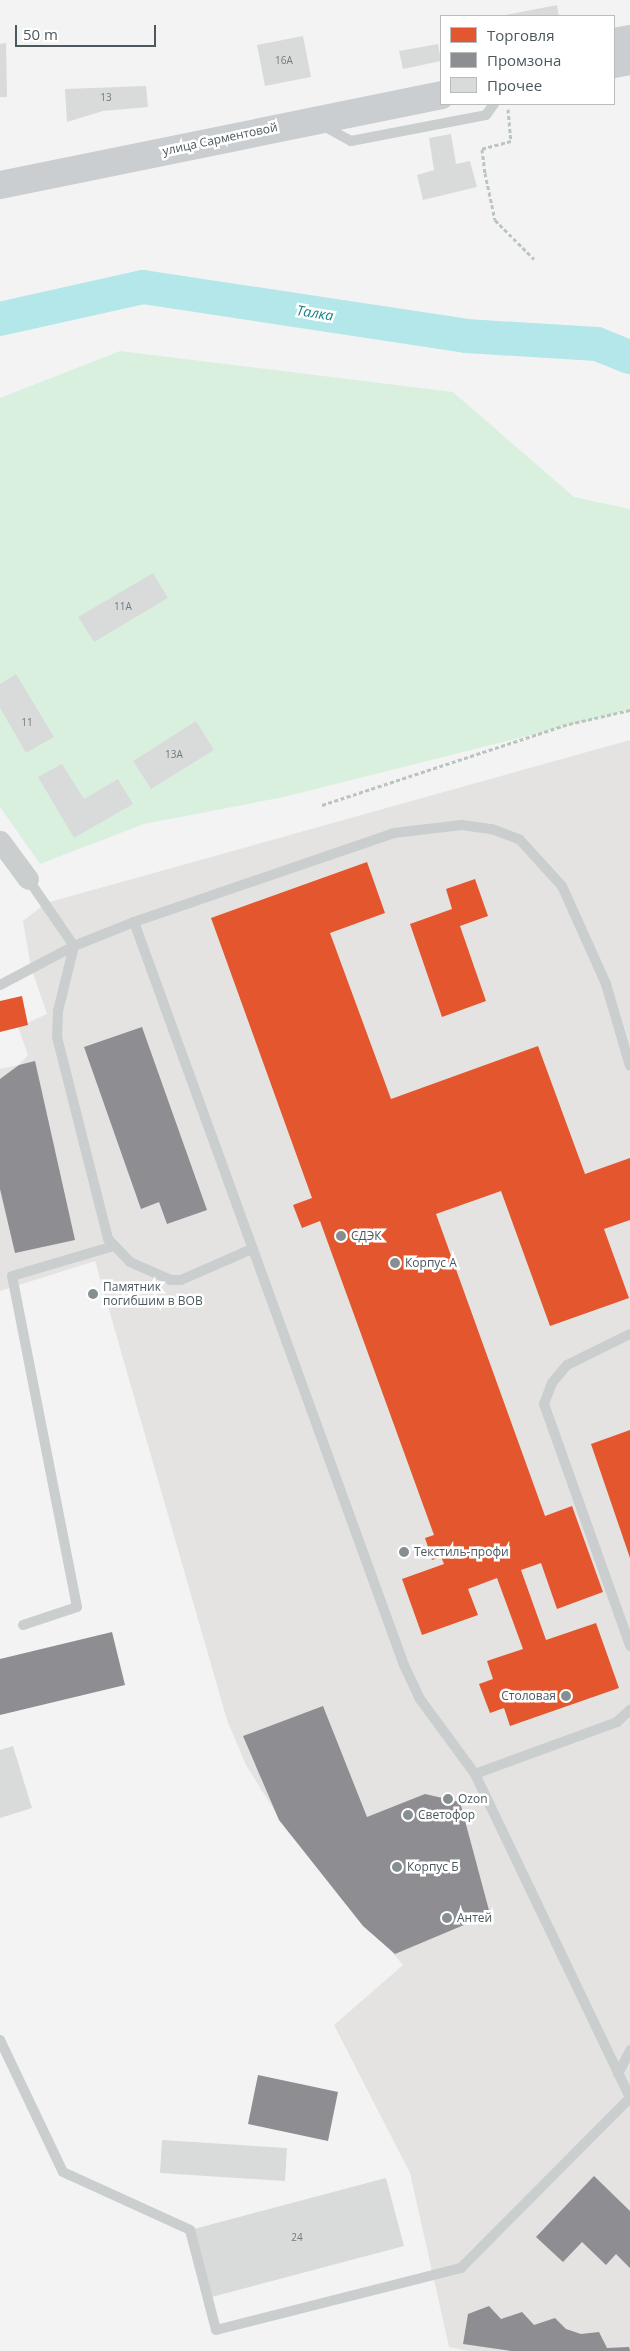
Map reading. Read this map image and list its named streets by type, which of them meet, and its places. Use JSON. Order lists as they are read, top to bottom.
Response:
{
  "streets": {
    "main road": ["улица Сарментовой"]
  },
  "water": ["Талка"],
  "places": [
    "СДЭК",
    "Корпус А",
    "Памятник погибшим в ВОВ",
    "Текстиль-профи",
    "Столовая",
    "Ozon",
    "Светофор",
    "Корпус Б",
    "Антей"
  ],
  "house_numbers": [
    "16А",
    "13",
    "11А",
    "11",
    "13А",
    "24"
  ],
  "legend": ["Торговля", "Промзона", "Прочее"],
  "scale_bar": "50 m"
}
